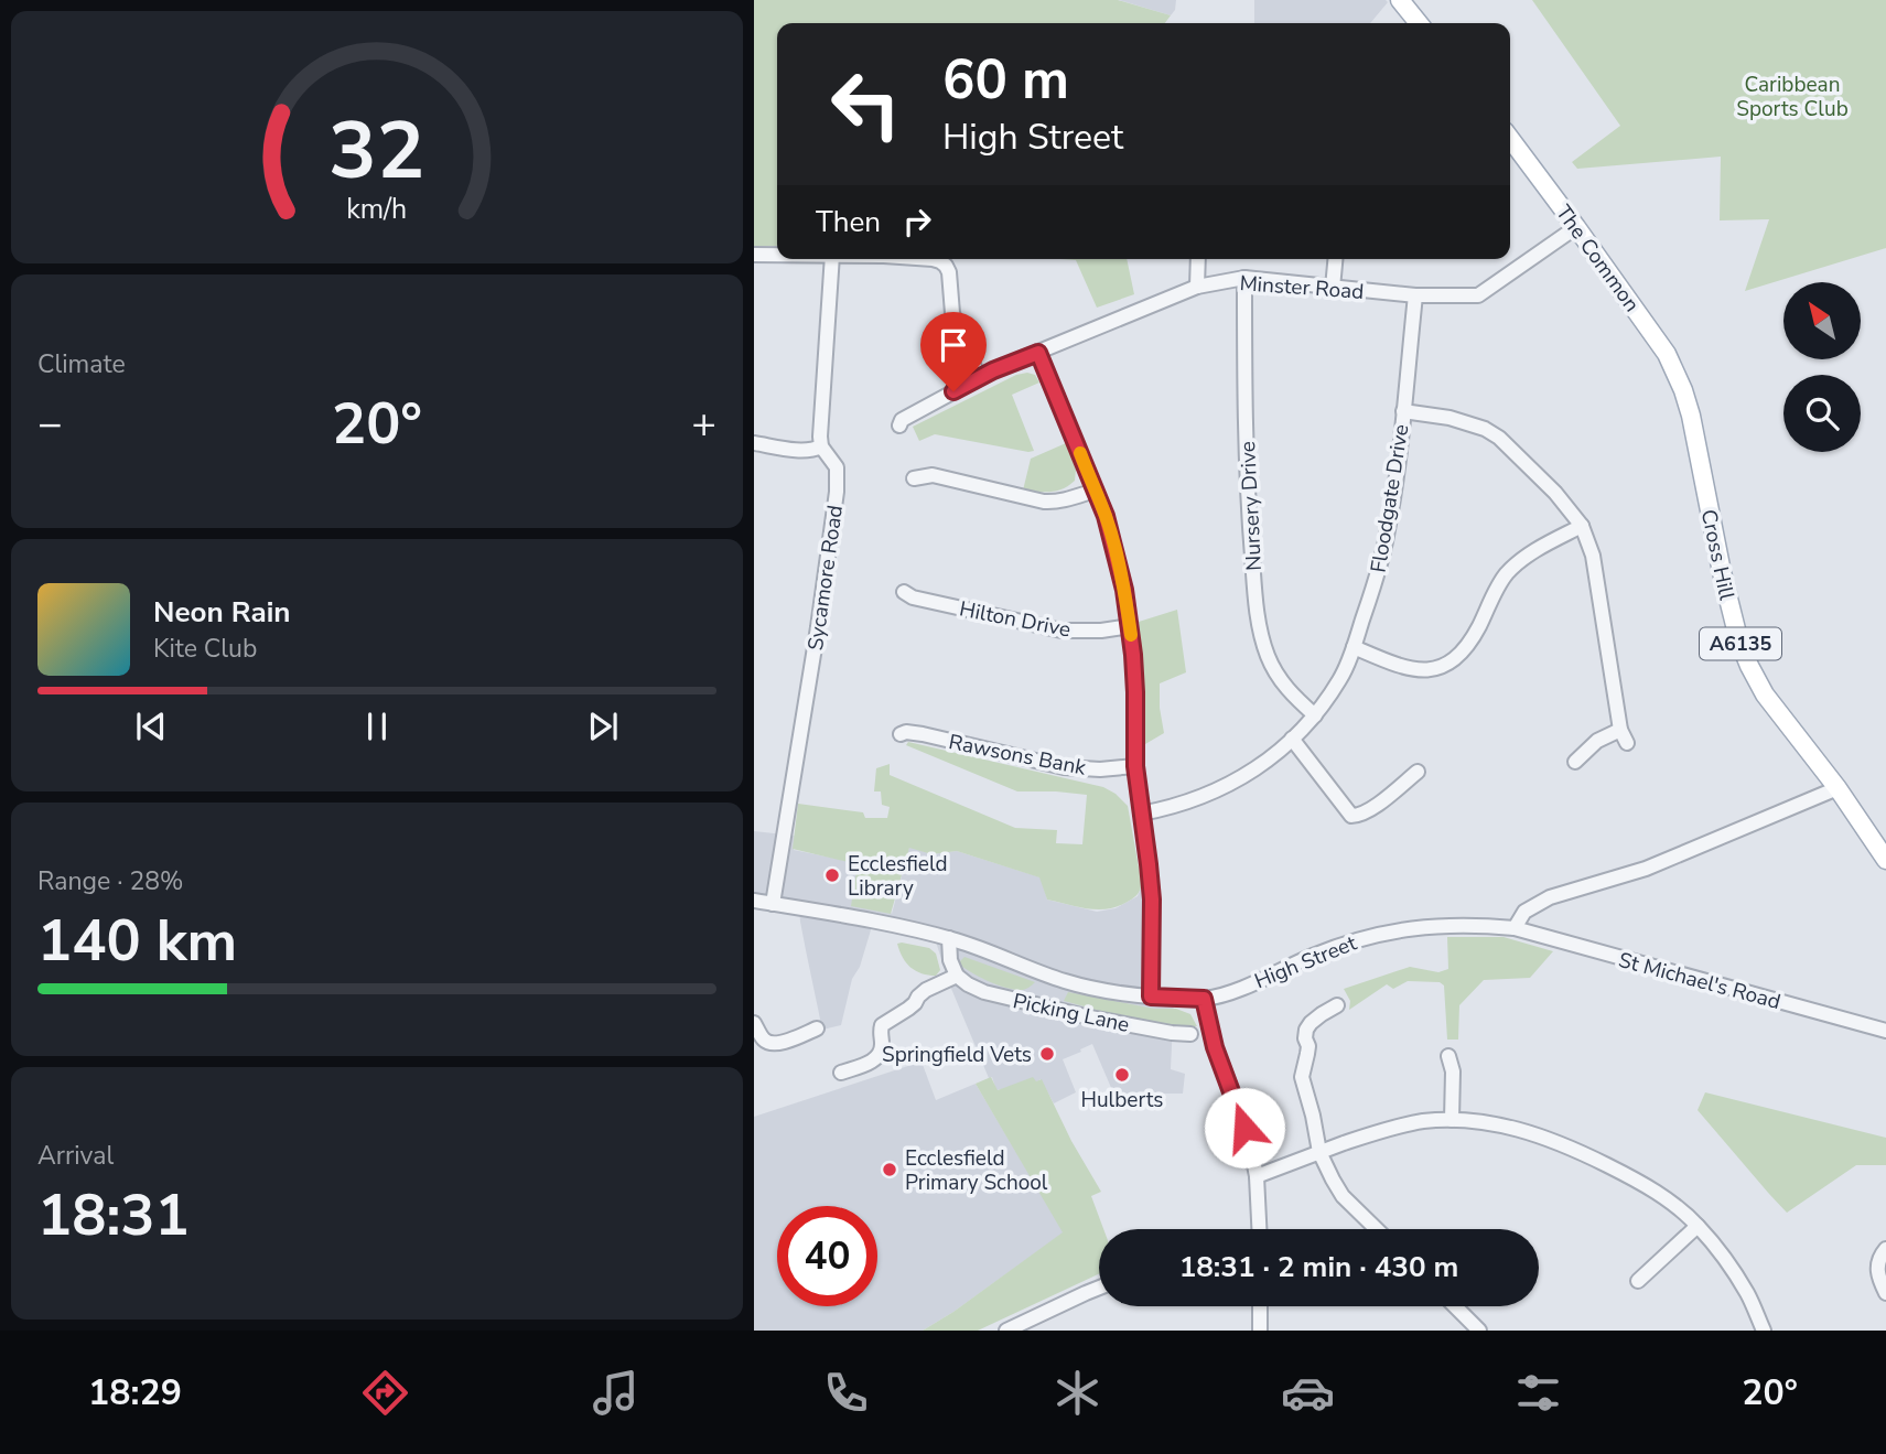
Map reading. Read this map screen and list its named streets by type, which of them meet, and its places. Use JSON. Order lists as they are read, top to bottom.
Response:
{
  "streets": {
    "main road": ["The Common", "Cross Hill", "A6135"],
    "street": [
      "Minster Road",
      "Floodgate Drive",
      "Nursery Drive",
      "Sycamore Road",
      "Hilton Drive",
      "Rawsons Bank",
      "High Street",
      "St Michael's Road",
      "Picking Lane"
    ]
  },
  "crossings": [
    ["The Common", "Minster Road"],
    ["The Common", "Cross Hill"],
    ["Minster Road", "Floodgate Drive"],
    ["Minster Road", "Nursery Drive"],
    ["Floodgate Drive", "Nursery Drive"],
    ["Sycamore Road", "High Street"],
    ["High Street", "St Michael's Road"]
  ],
  "parks": ["Caribbean Sports Club"],
  "places": [
    "Ecclesfield Library",
    "Springfield Vets",
    "Hulberts",
    "Ecclesfield Primary School"
  ],
  "north": "top left",
  "page": {
    "turn": ["60 m", "High Street"],
    "then": "Then",
    "tile": [
      "Climate",
      ["Range · 28%", "140 km"],
      ["Arrival", "18:31"]
    ],
    "heat": ["−", "20°", "+"],
    "song": ["Neon Rain", "Kite Club"],
    "limit": "40",
    "trip": "18:31 · 2 min · 430 m",
    "tabs": ["18:29", "20°"],
    "gauge": ["32", "km/h"]
  }
}
